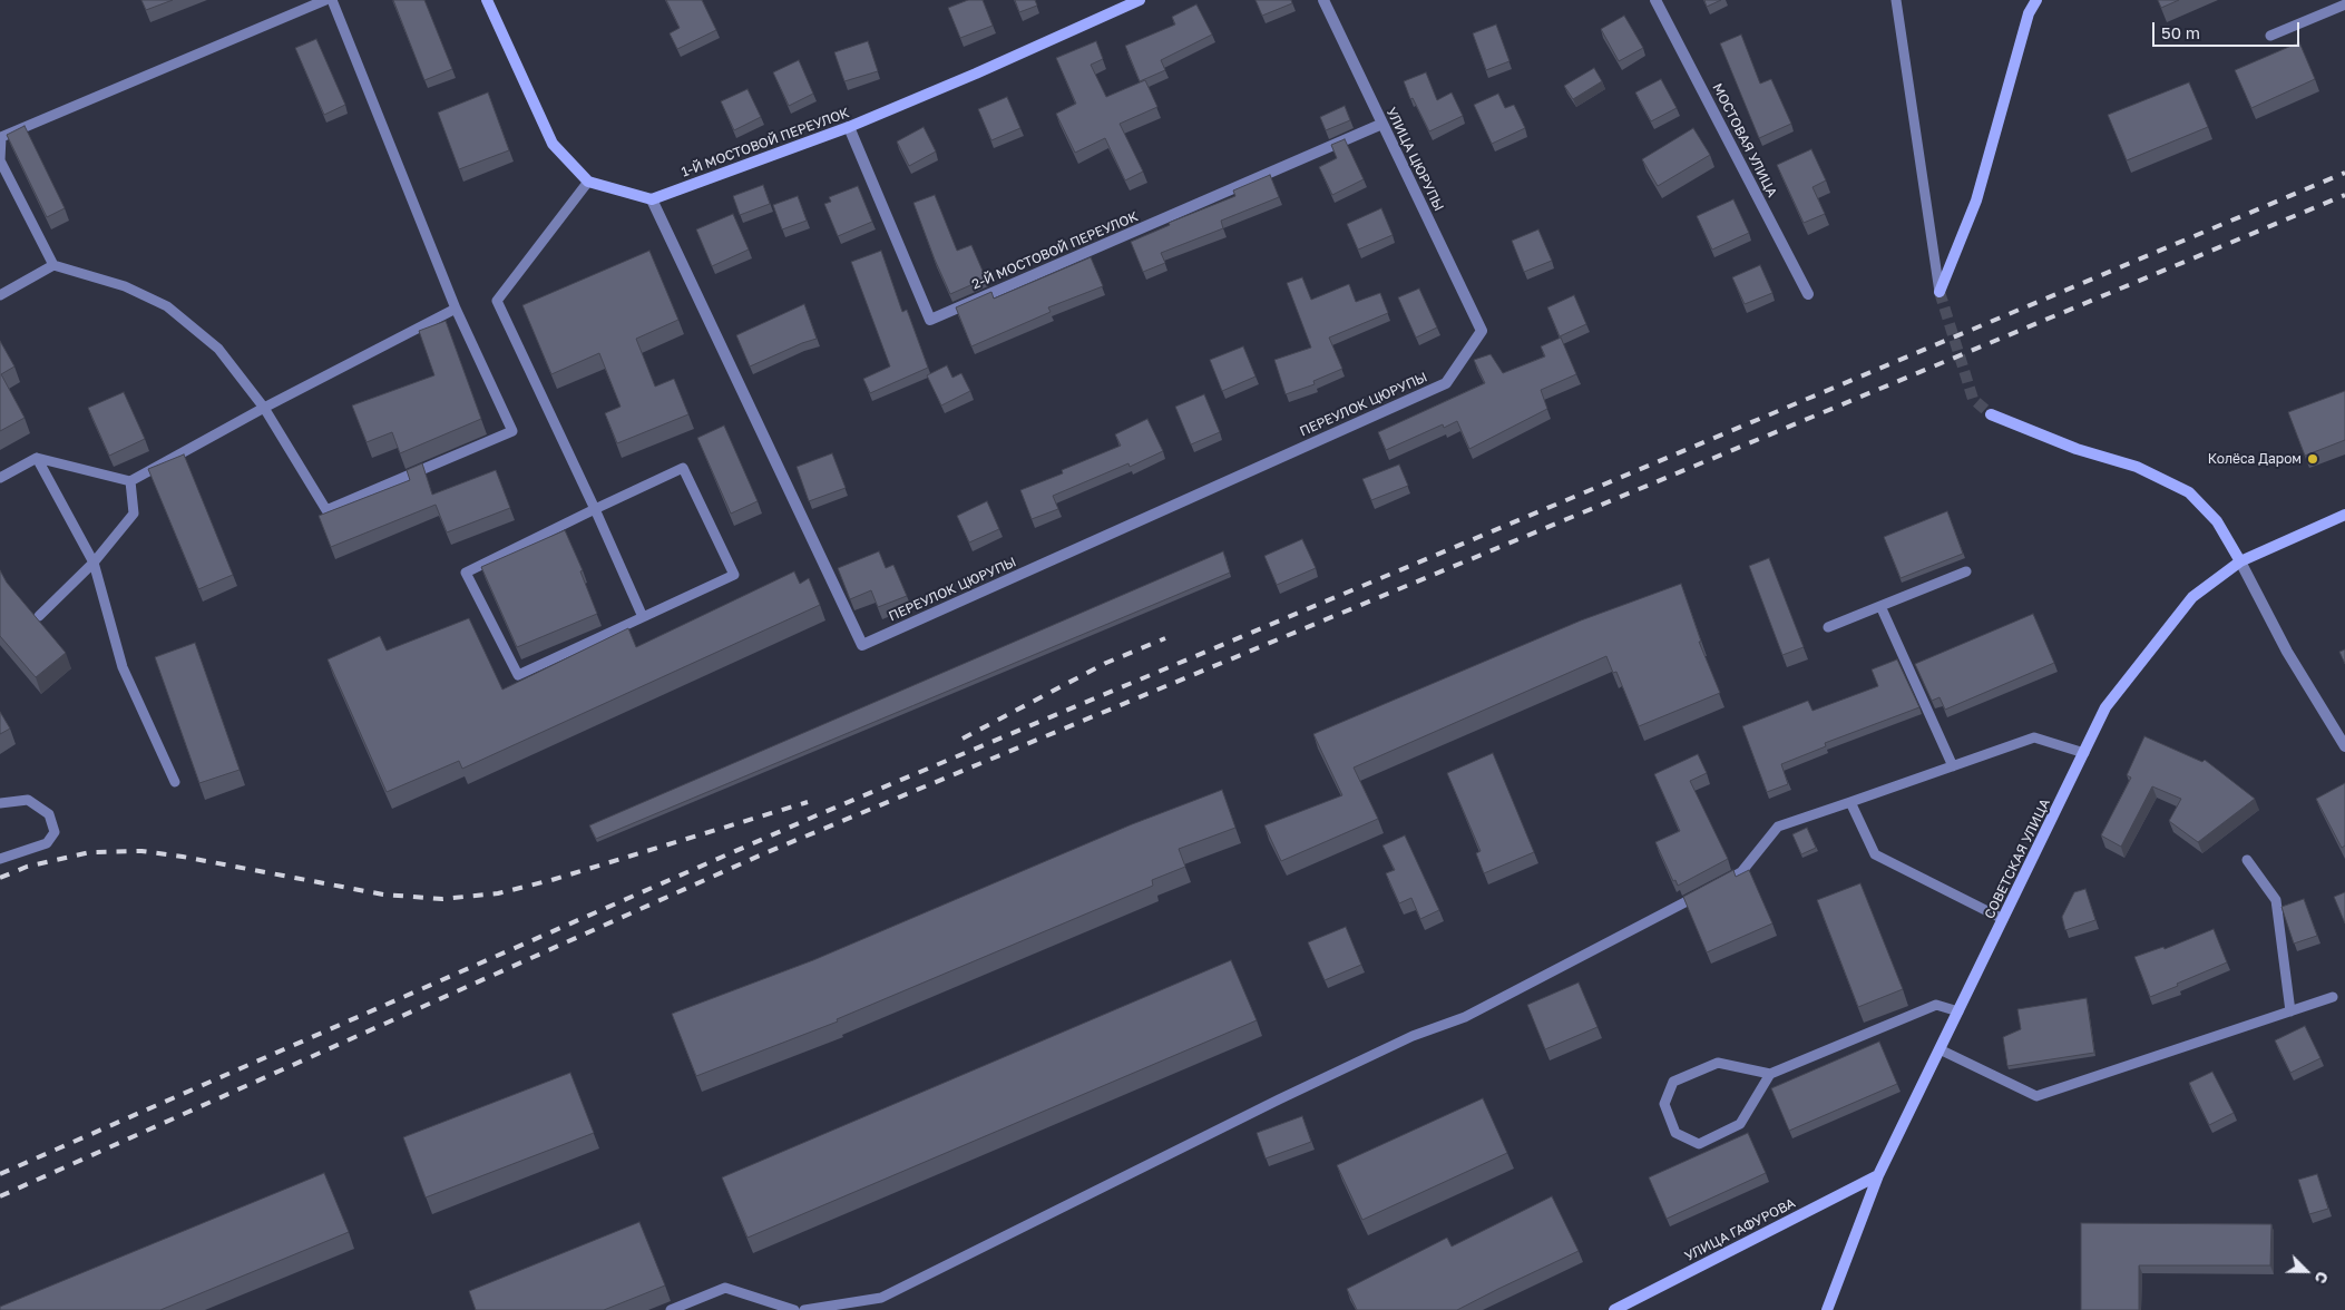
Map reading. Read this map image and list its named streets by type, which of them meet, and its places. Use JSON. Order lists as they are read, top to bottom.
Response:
{
  "streets": {
    "main road": ["1-Й МОСТОВОЙ ПЕРЕУЛОК", "СОВЕТСКАЯ УЛИЦА", "УЛИЦА ГАФУРОВА"],
    "street": [
      "МОСТОВАЯ УЛИЦА",
      "УЛИЦА ЦЮРУПЫ",
      "2-Й МОСТОВОЙ ПЕРЕУЛОК",
      "ПЕРЕУЛОК ЦЮРУПЫ"
    ]
  },
  "crossings": [
    ["1-Й МОСТОВОЙ ПЕРЕУЛОК", "2-Й МОСТОВОЙ ПЕРЕУЛОК"],
    ["1-Й МОСТОВОЙ ПЕРЕУЛОК", "ПЕРЕУЛОК ЦЮРУПЫ"],
    ["УЛИЦА ЦЮРУПЫ", "2-Й МОСТОВОЙ ПЕРЕУЛОК"],
    ["УЛИЦА ЦЮРУПЫ", "ПЕРЕУЛОК ЦЮРУПЫ"],
    ["СОВЕТСКАЯ УЛИЦА", "УЛИЦА ГАФУРОВА"]
  ],
  "places": ["Колёса Даром"],
  "scale_bar": "50 m",
  "north": "bottom right"
}
